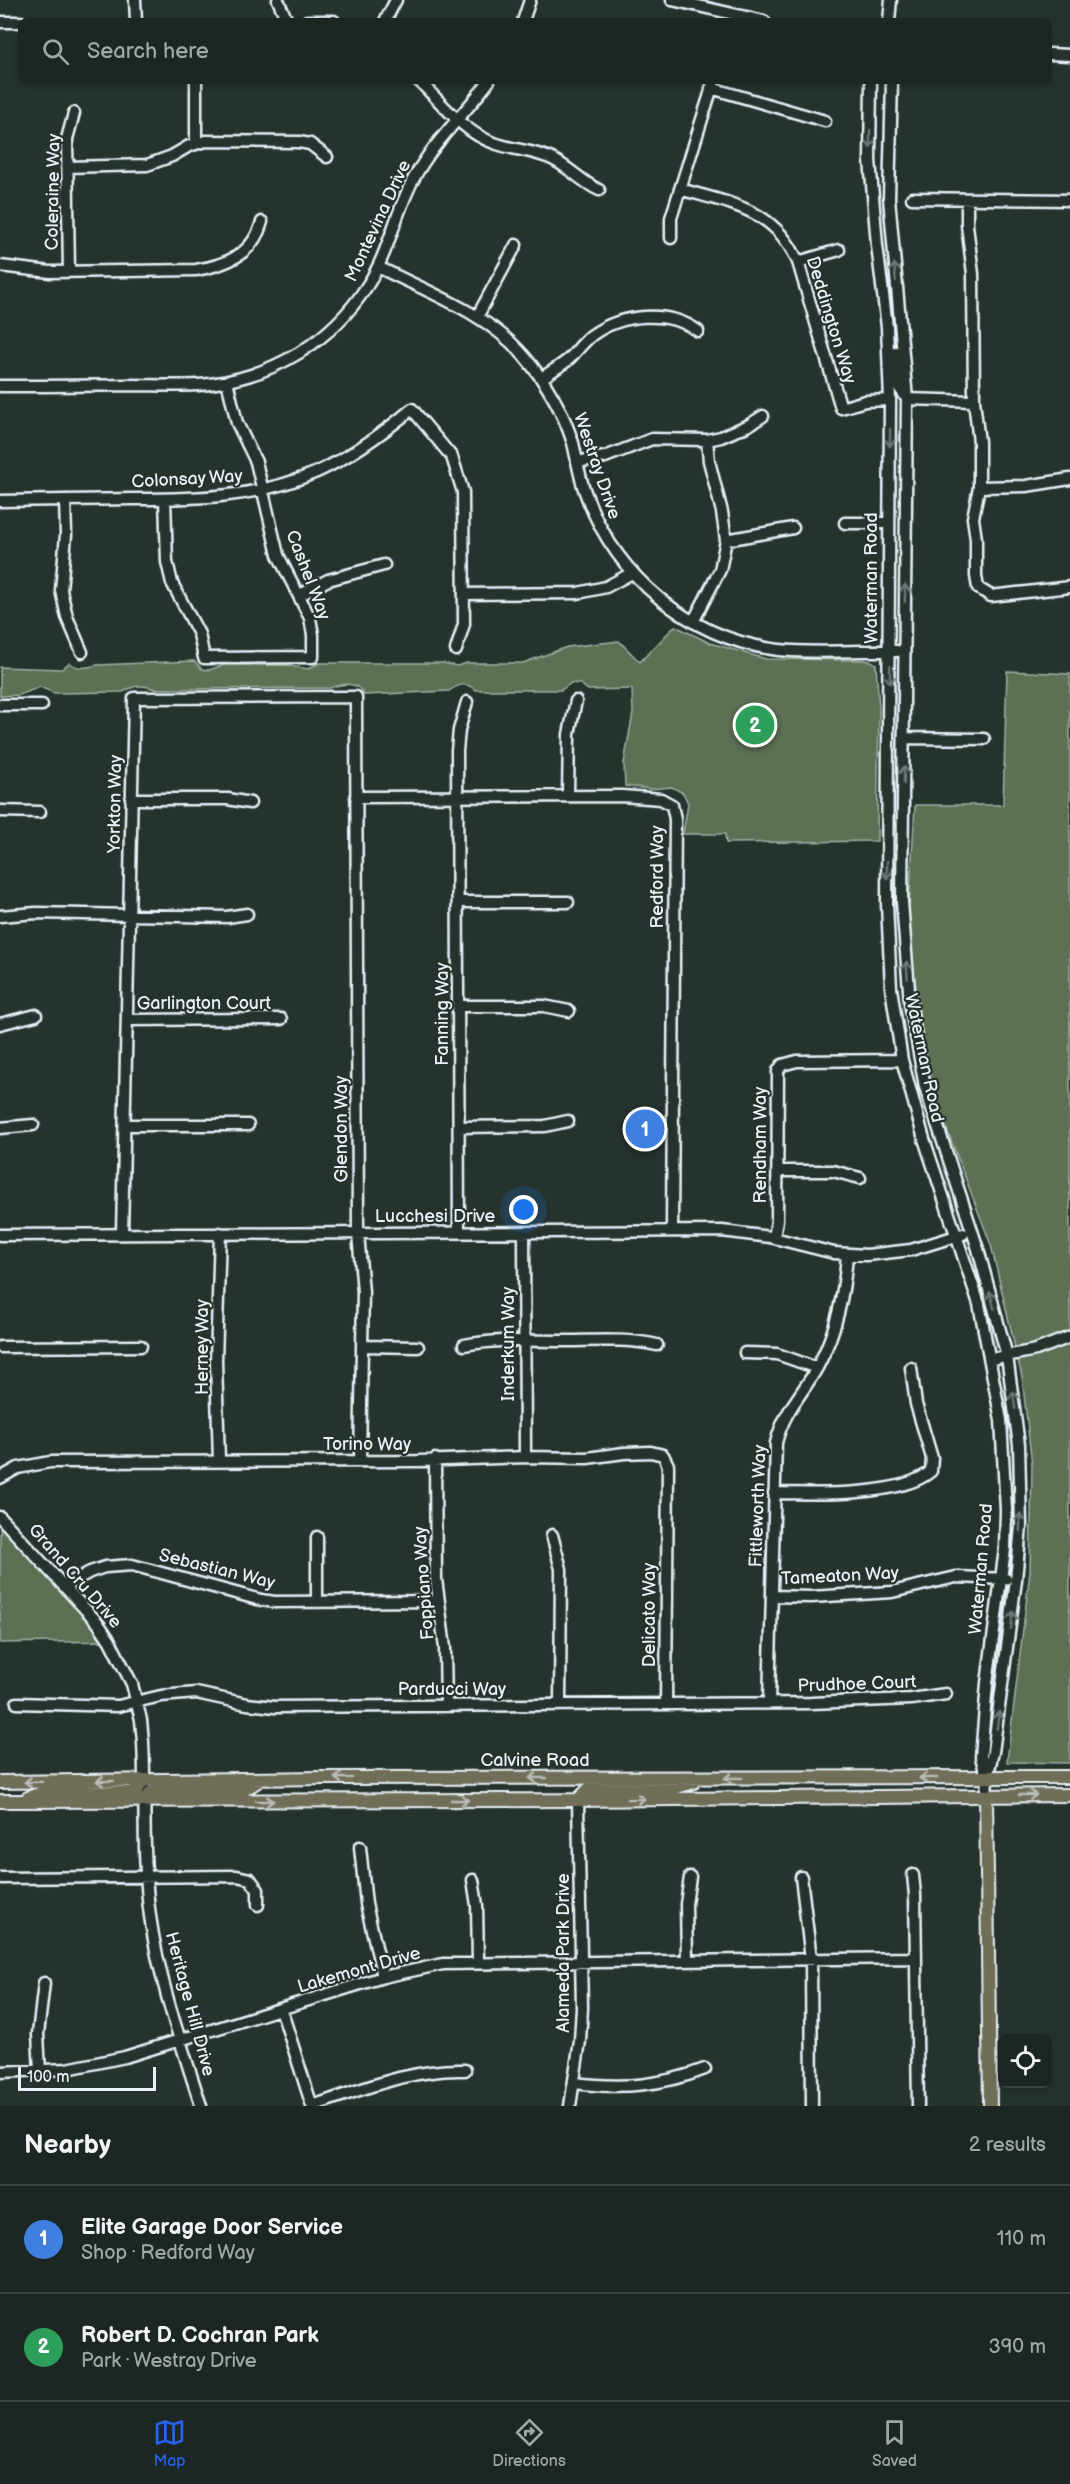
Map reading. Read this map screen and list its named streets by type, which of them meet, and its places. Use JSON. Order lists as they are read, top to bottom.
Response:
{
  "streets": {
    "main road": ["Waterman Road", "Calvine Road"],
    "street": [
      "Coleraine Way",
      "Montevina Drive",
      "Deddington Way",
      "Westray Drive",
      "Colonsay Way",
      "Cashel Way",
      "Yorkton Way",
      "Redford Way",
      "Garlington Court",
      "Fanning Way",
      "Glendon Way",
      "Rendham Way",
      "Lucchesi Drive",
      "Inderkum Way",
      "Herney Way",
      "Torino Way",
      "Fittleworth Way",
      "Sebastian Way",
      "Grand Cru Drive",
      "Tameaton Way",
      "Foppiano Way",
      "Delicato Way",
      "Prudhoe Court",
      "Parducci Way",
      "Alameda Park Drive",
      "Lakemont Drive",
      "Heritage Hill Drive"
    ]
  },
  "crossings": [
    ["Montevina Drive", "Westray Drive"],
    ["Montevina Drive", "Cashel Way"],
    ["Deddington Way", "Waterman Road"],
    ["Westray Drive", "Waterman Road"],
    ["Colonsay Way", "Cashel Way"],
    ["Waterman Road", "Rendham Way"],
    ["Waterman Road", "Lucchesi Drive"],
    ["Waterman Road", "Tameaton Way"],
    ["Waterman Road", "Calvine Road"],
    ["Yorkton Way", "Redford Way"],
    ["Yorkton Way", "Garlington Court"],
    ["Yorkton Way", "Glendon Way"],
    ["Yorkton Way", "Lucchesi Drive"],
    ["Redford Way", "Fanning Way"],
    ["Redford Way", "Glendon Way"],
    ["Redford Way", "Lucchesi Drive"],
    ["Fanning Way", "Lucchesi Drive"],
    ["Glendon Way", "Lucchesi Drive"],
    ["Glendon Way", "Torino Way"],
    ["Rendham Way", "Lucchesi Drive"],
    ["Lucchesi Drive", "Inderkum Way"],
    ["Lucchesi Drive", "Herney Way"],
    ["Lucchesi Drive", "Fittleworth Way"],
    ["Inderkum Way", "Torino Way"],
    ["Herney Way", "Torino Way"],
    ["Torino Way", "Foppiano Way"],
    ["Torino Way", "Delicato Way"],
    ["Fittleworth Way", "Tameaton Way"],
    ["Fittleworth Way", "Prudhoe Court"],
    ["Fittleworth Way", "Parducci Way"],
    ["Sebastian Way", "Grand Cru Drive"],
    ["Sebastian Way", "Foppiano Way"],
    ["Grand Cru Drive", "Parducci Way"],
    ["Grand Cru Drive", "Calvine Road"],
    ["Grand Cru Drive", "Heritage Hill Drive"],
    ["Foppiano Way", "Parducci Way"],
    ["Delicato Way", "Parducci Way"],
    ["Prudhoe Court", "Parducci Way"],
    ["Alameda Park Drive", "Lakemont Drive"],
    ["Lakemont Drive", "Heritage Hill Drive"]
  ],
  "scale_bar": "100 m",
  "page": {
    "search": "Search here",
    "pins": ["2", "1"],
    "scale": "100 m",
    "heading": ["Nearby", "2 results"],
    "list": [
      {
        "mark": "1",
        "name": "Elite Garage Door Service",
        "note": "Shop · Redford Way",
        "value": "110 m"
      },
      {
        "mark": "2",
        "name": "Robert D. Cochran Park",
        "note": "Park · Westray Drive",
        "value": "390 m"
      }
    ],
    "nav": ["Map", "Directions", "Saved"]
  }
}
